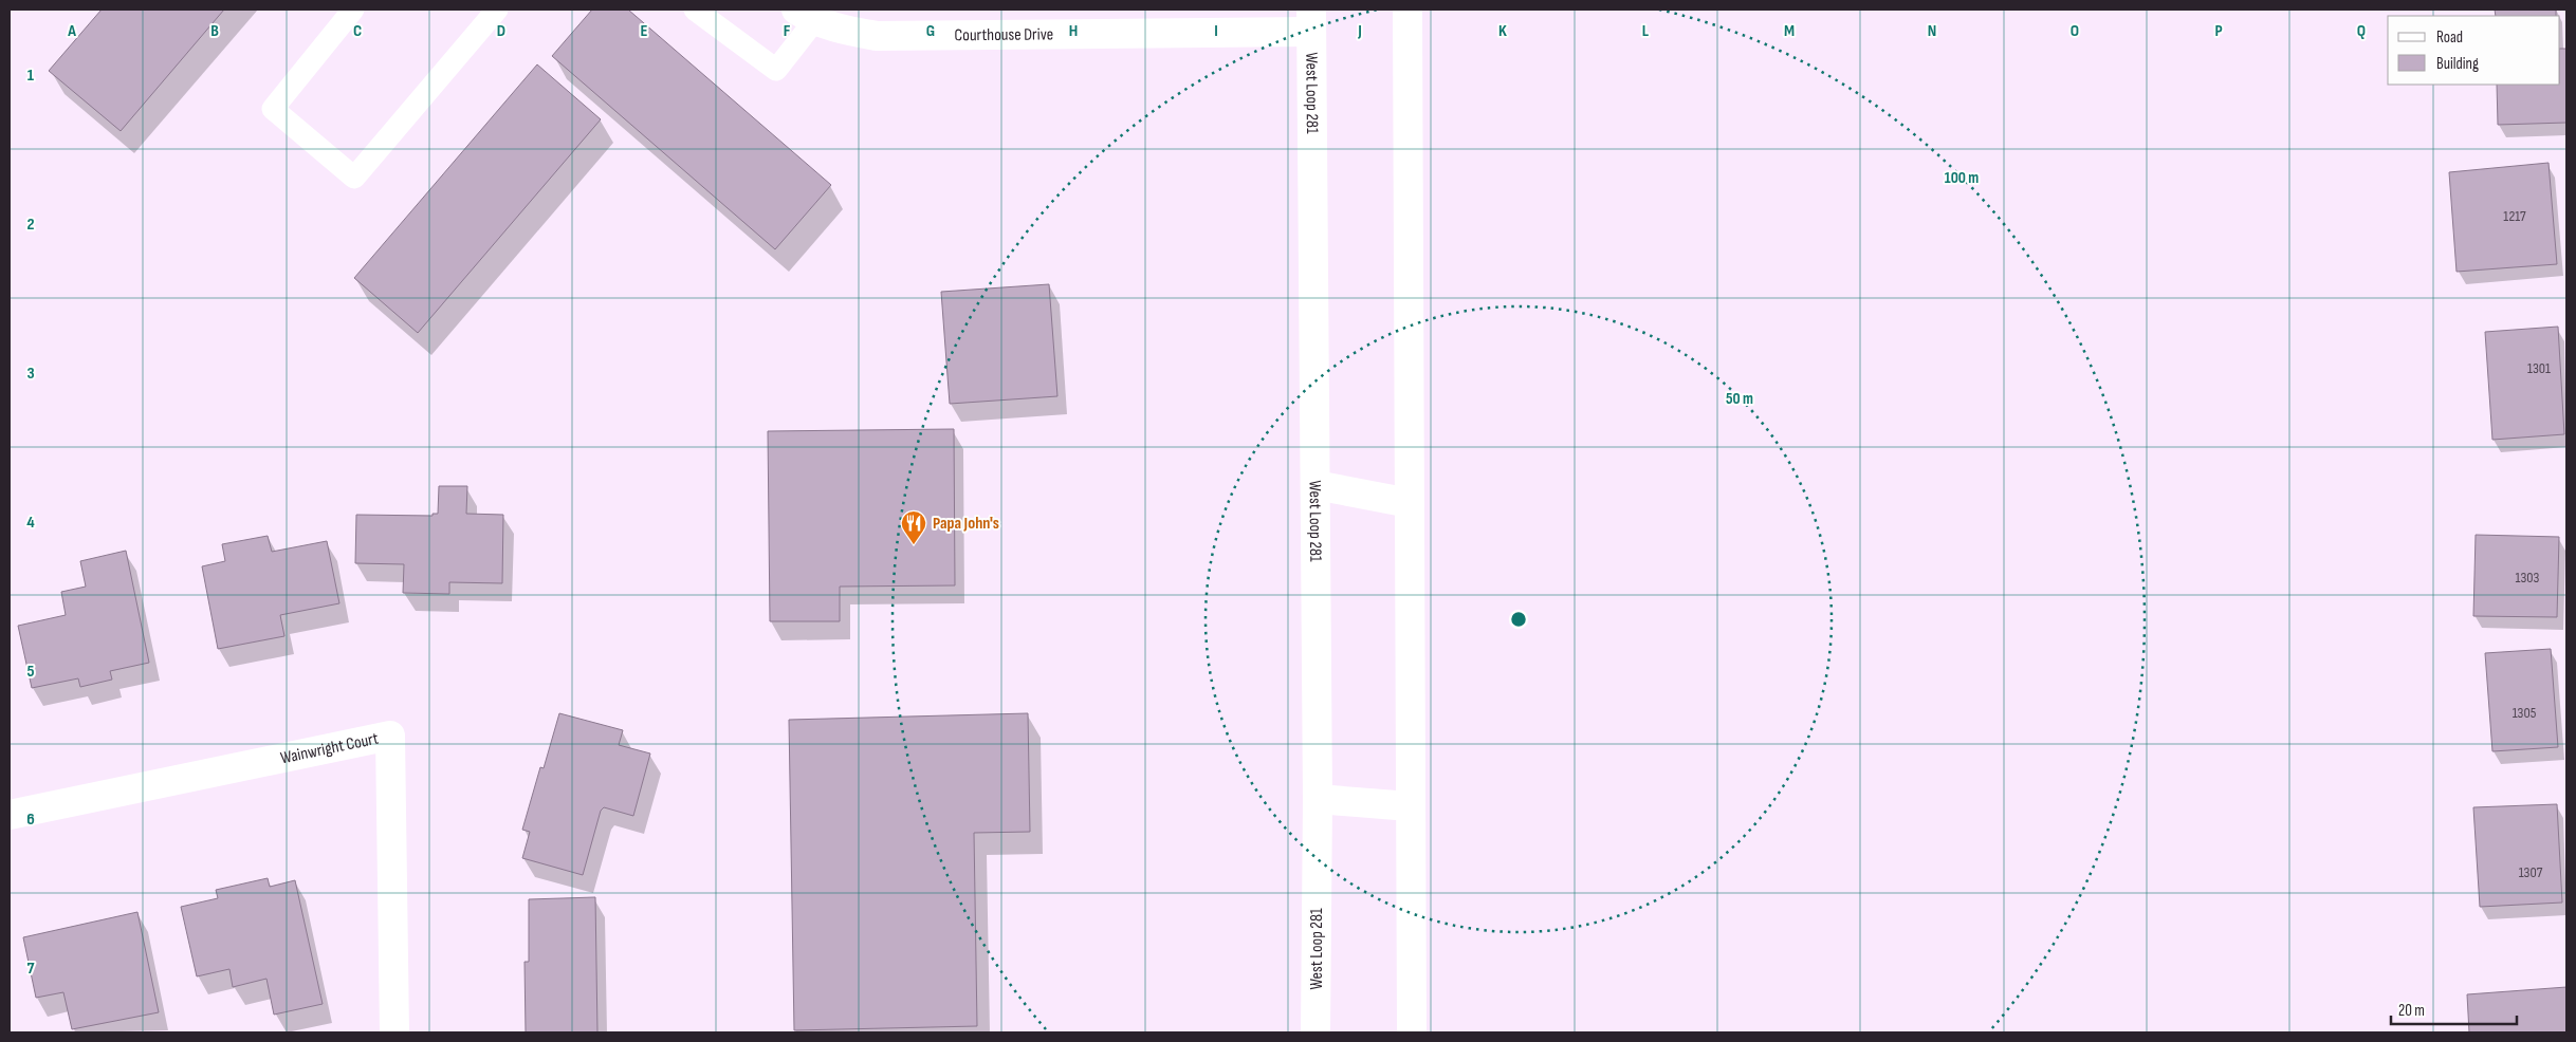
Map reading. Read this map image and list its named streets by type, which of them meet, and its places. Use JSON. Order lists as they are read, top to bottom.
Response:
{
  "streets": {
    "main road": ["Courthouse Drive", "West Loop 281", "Wainwright Court"]
  },
  "crossings": [
    ["Courthouse Drive", "West Loop 281"]
  ],
  "places": {
    "restaurant": ["Papa John's"]
  },
  "house_numbers": [
    "1217",
    "1301",
    "1303",
    "1305",
    "1307"
  ],
  "legend": ["Road", "Building"],
  "scale_bar": "20 m",
  "grid": {
    "columns": [
      "A",
      "B",
      "C",
      "D",
      "E",
      "F",
      "G",
      "H",
      "I",
      "J",
      "K",
      "L",
      "M",
      "N",
      "O",
      "P",
      "Q"
    ],
    "rows": [
      "1",
      "2",
      "3",
      "4",
      "5",
      "6",
      "7"
    ]
  },
  "rings": ["100 m", "50 m"]
}
